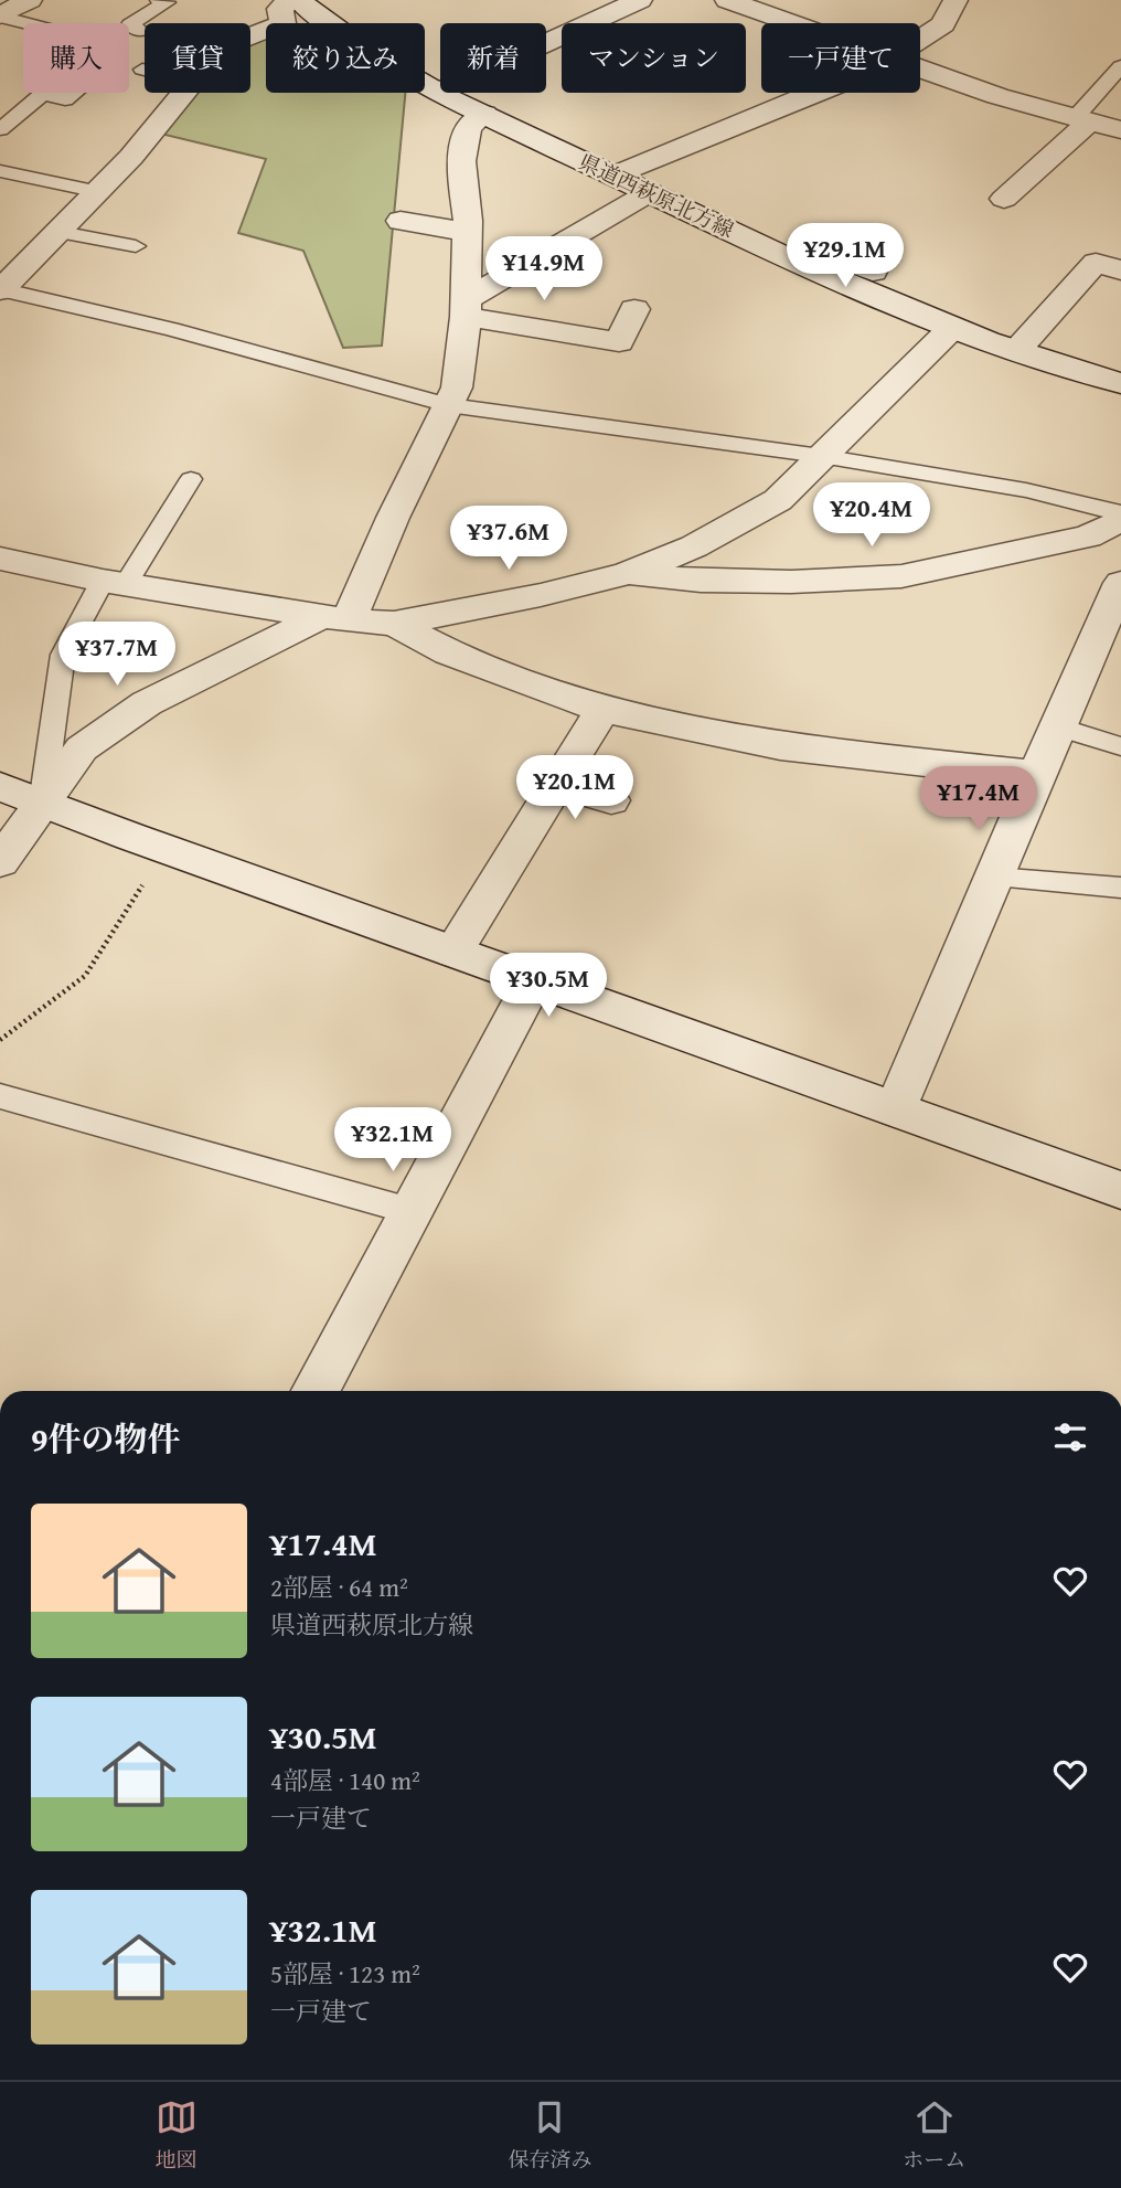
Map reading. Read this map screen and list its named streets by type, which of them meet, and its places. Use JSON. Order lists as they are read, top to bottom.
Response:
{
  "streets": {
    "street": ["県道西萩原北方線"]
  },
  "page": {
    "chip": [
      "購入",
      "賃貸",
      "絞り込み",
      "新着",
      "マンション",
      "一戸建て"
    ],
    "price": [
      "¥29.1M",
      "¥14.9M",
      "¥20.4M",
      "¥37.6M",
      "¥37.7M",
      "¥20.1M",
      "¥17.4M",
      "¥30.5M",
      "¥32.1M"
    ],
    "heading": "9件の物件",
    "list": [
      {
        "name": "¥17.4M",
        "note": "2部屋 · 64 m² · 県道西萩原北方線"
      },
      {
        "name": "¥30.5M",
        "note": "4部屋 · 140 m² · 一戸建て"
      },
      {
        "name": "¥32.1M",
        "note": "5部屋 · 123 m² · 一戸建て"
      }
    ],
    "tabs": ["地図", "保存済み", "ホーム"]
  }
}
